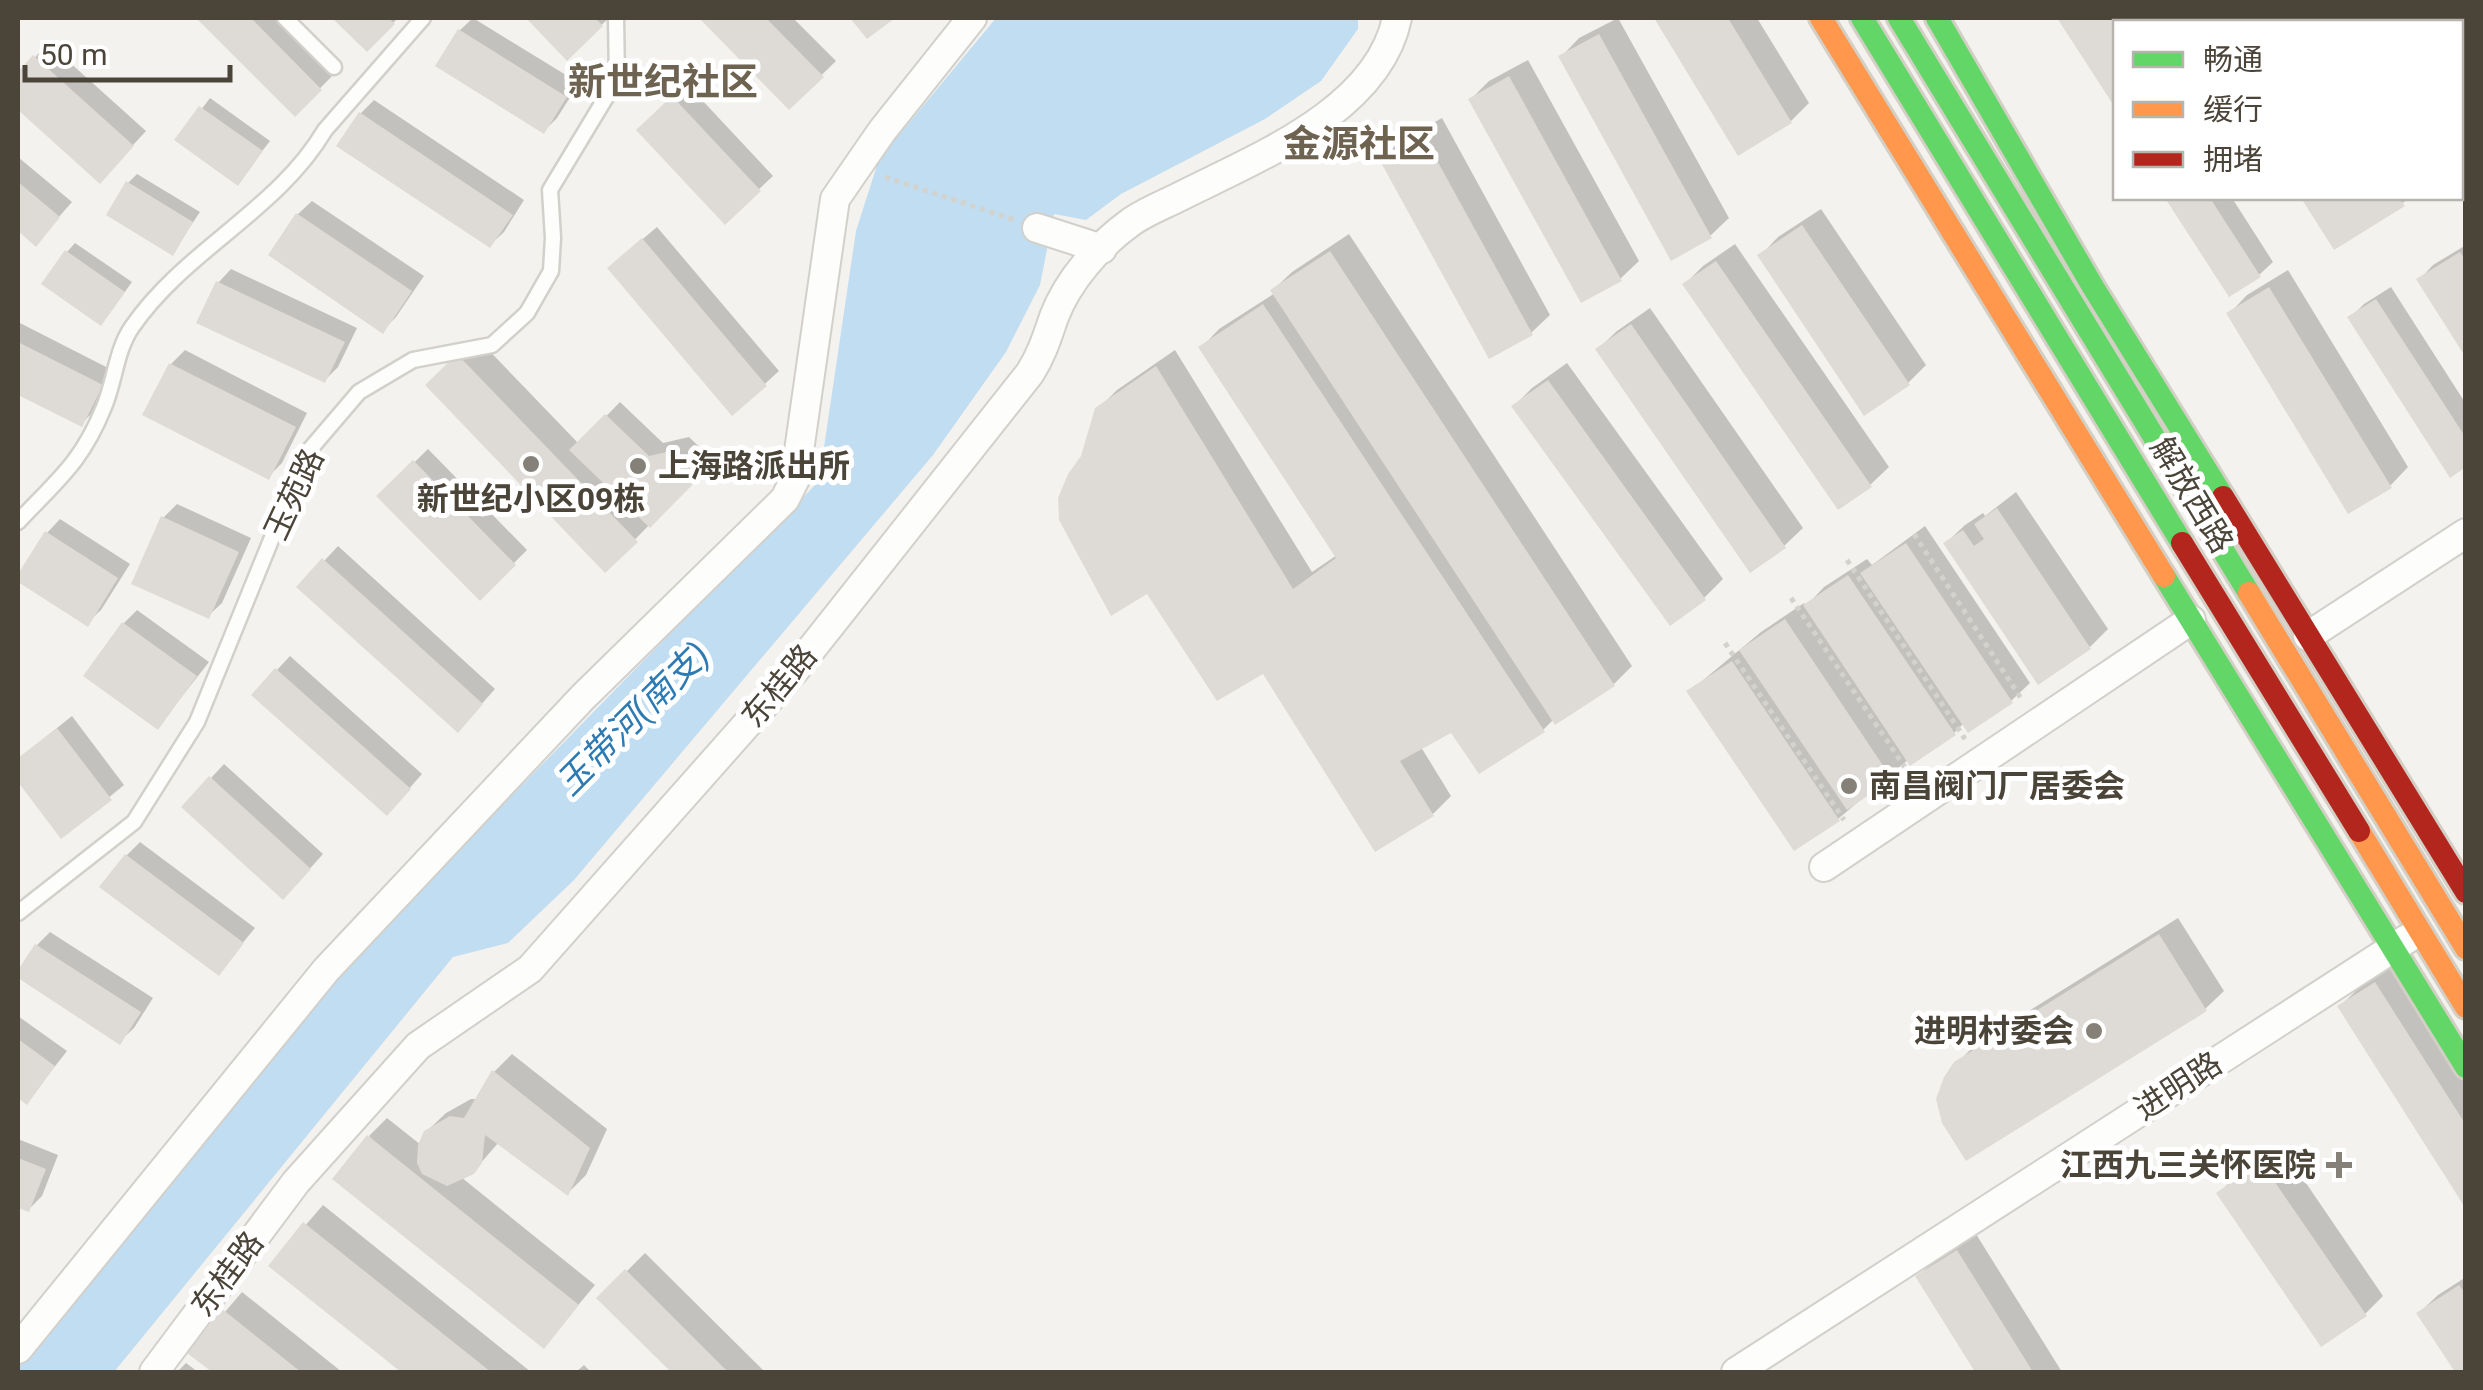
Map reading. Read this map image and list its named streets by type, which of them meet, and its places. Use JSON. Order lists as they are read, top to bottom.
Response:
{
  "streets": {
    "main road": ["解放西路"],
    "street": ["东桂路", "进明路"],
    "lane": ["玉苑路"]
  },
  "crossings": [
    ["解放西路", "进明路"]
  ],
  "districts": ["新世纪社区", "金源社区"],
  "water": ["玉带河(南支)"],
  "places": {
    "other": [
      "新世纪小区09栋",
      "上海路派出所",
      "南昌阀门厂居委会",
      "进明村委会"
    ],
    "health": ["江西九三关怀医院"]
  },
  "legend": ["畅通", "缓行", "拥堵"],
  "scale_bar": "50 m"
}
